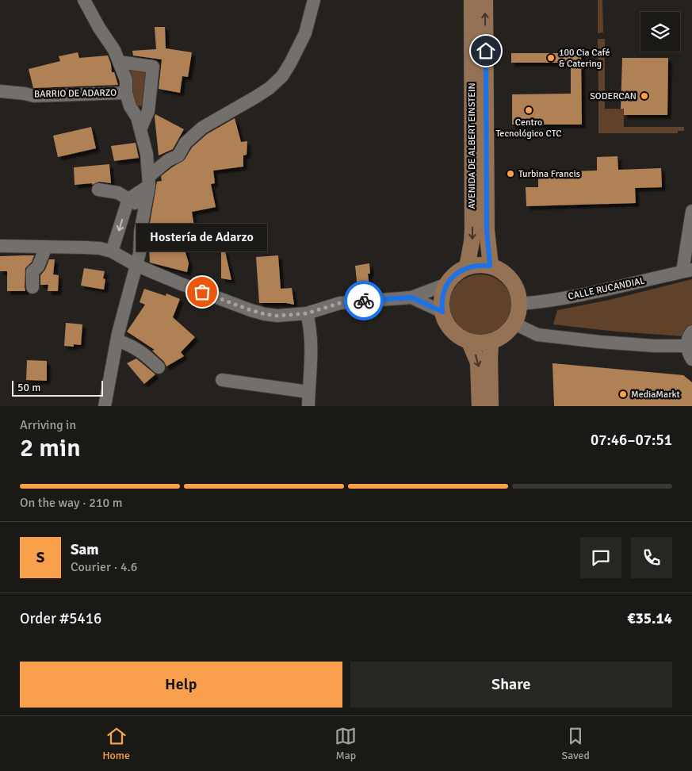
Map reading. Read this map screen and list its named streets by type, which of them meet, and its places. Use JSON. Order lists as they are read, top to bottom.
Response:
{
  "streets": {
    "main road": ["AVENIDA DE ALBERT EINSTEIN"],
    "street": ["BARRIO DE ADARZO", "CALLE RUCANDIAL"]
  },
  "crossings": [
    ["AVENIDA DE ALBERT EINSTEIN", "CALLE RUCANDIAL"]
  ],
  "places": [
    "100 Cia Café & Catering",
    "SODERCAN",
    "Centro Tecnológico CTC",
    "Turbina Francis",
    "Hostería de Adarzo",
    "MediaMarkt"
  ],
  "scale_bar": "50 m",
  "page": {
    "bubble": "Hostería de Adarzo",
    "scale": "50 m",
    "heading": ["2 min", "Arriving in", "07:46–07:51"],
    "panel": [
      "Sam",
      "Courier · 4.6",
      "Order #5416",
      "€35.14"
    ],
    "bar": "On the way · 210 m",
    "round": "S",
    "buttons": ["Help", "Share"],
    "tabs": ["Home", "Map", "Saved"]
  }
}
